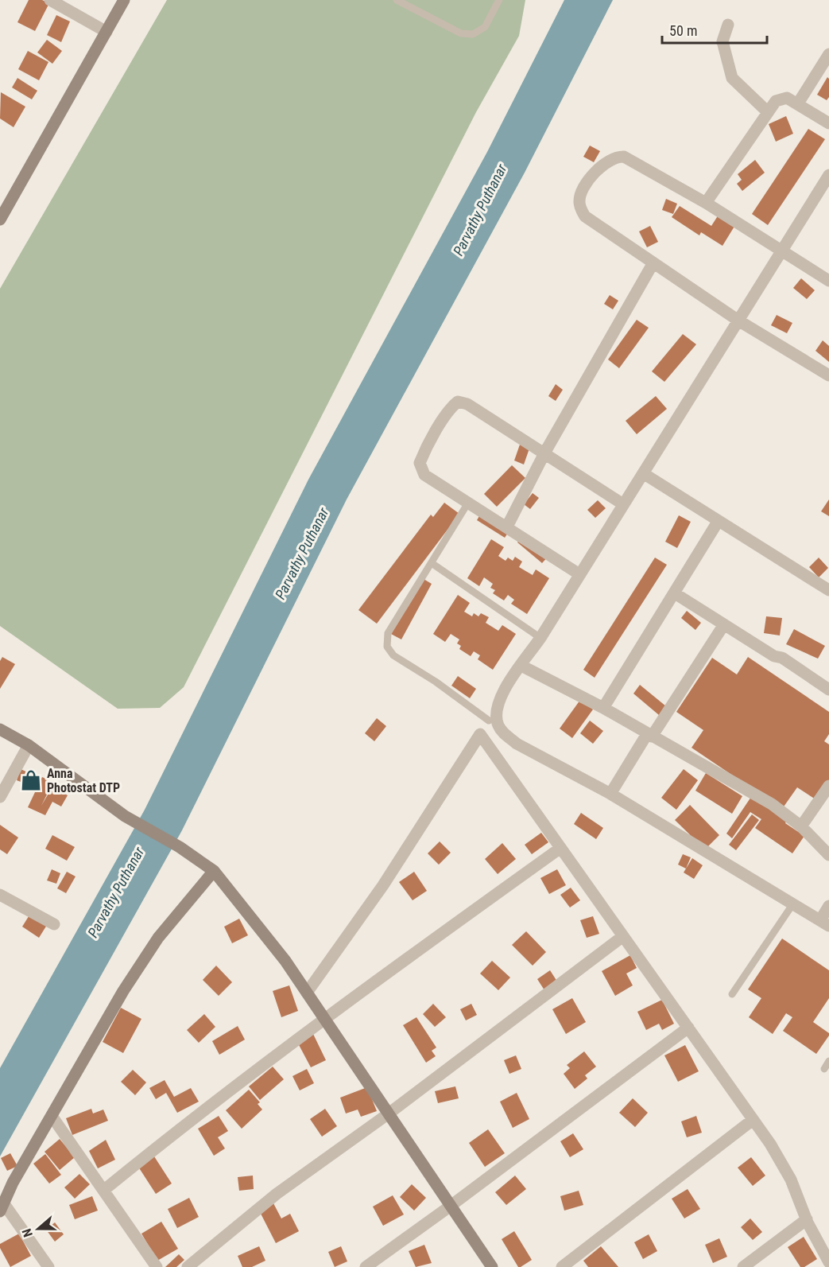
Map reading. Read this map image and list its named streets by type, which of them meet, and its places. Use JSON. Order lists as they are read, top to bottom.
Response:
{
  "water": ["Parvathy Puthanar"],
  "places": {
    "shop": ["Anna Photostat DTP"]
  },
  "scale_bar": "50 m",
  "north": "left"
}
